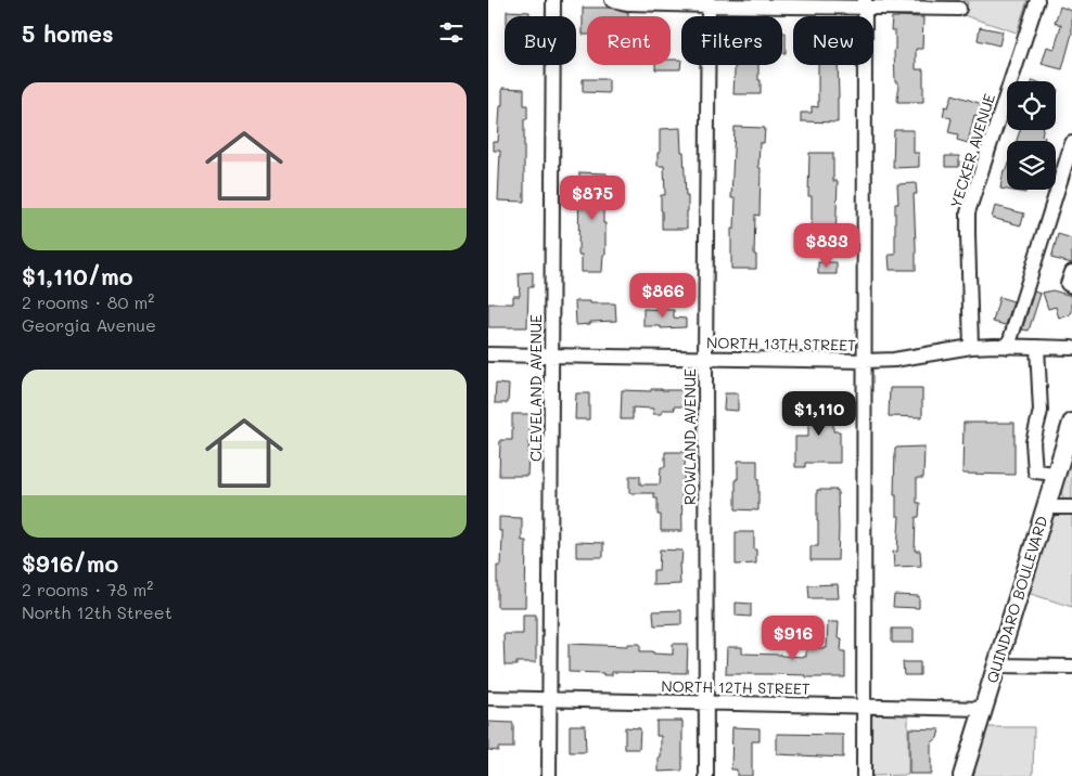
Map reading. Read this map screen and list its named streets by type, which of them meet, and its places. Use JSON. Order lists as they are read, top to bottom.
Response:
{
  "streets": {
    "main road": ["QUINDARO BOULEVARD"],
    "street": [
      "YECKER AVENUE",
      "NORTH 13TH STREET",
      "CLEVELAND AVENUE",
      "ROWLAND AVENUE",
      "NORTH 12TH STREET"
    ]
  },
  "crossings": [
    ["YECKER AVENUE", "NORTH 13TH STREET"],
    ["NORTH 13TH STREET", "CLEVELAND AVENUE"],
    ["NORTH 13TH STREET", "ROWLAND AVENUE"],
    ["CLEVELAND AVENUE", "NORTH 12TH STREET"],
    ["ROWLAND AVENUE", "NORTH 12TH STREET"],
    ["QUINDARO BOULEVARD", "NORTH 12TH STREET"]
  ],
  "page": {
    "heading": "5 homes",
    "chip": [
      "Buy",
      "Rent",
      "Filters",
      "New"
    ],
    "list": [
      {
        "name": "$1,110/mo",
        "note": "2 rooms · 80 m² · Georgia Avenue"
      },
      {
        "name": "$916/mo",
        "note": "2 rooms · 78 m² · North 12th Street"
      }
    ],
    "price": [
      "$875",
      "$833",
      "$866",
      "$1,110",
      "$916"
    ]
  }
}
